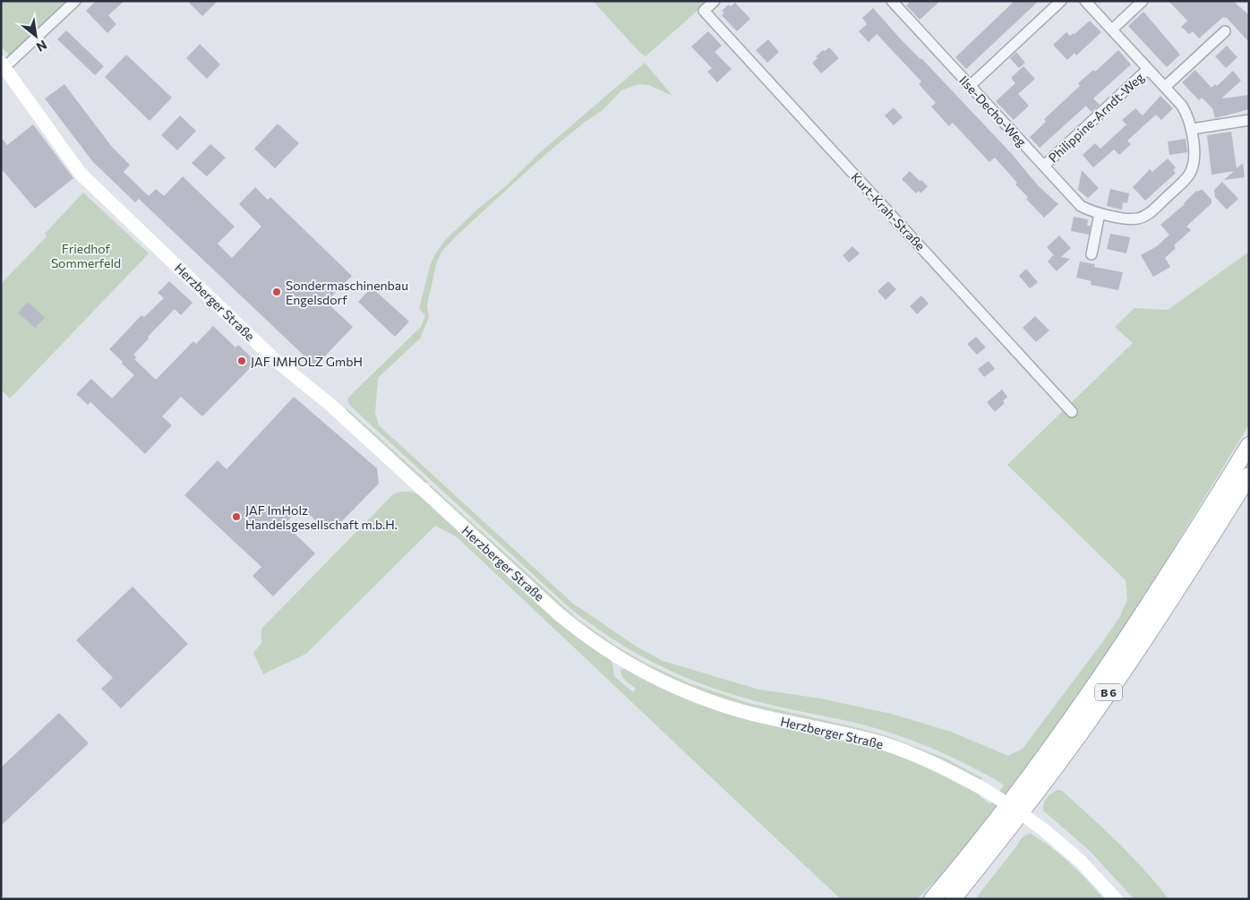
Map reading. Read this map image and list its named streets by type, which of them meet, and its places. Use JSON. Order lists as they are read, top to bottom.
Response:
{
  "streets": {
    "main road": ["Herzberger Straße", "B 6"],
    "street": ["Ilse-Decho-Weg", "Philippine-Arndt-Weg", "Kurt-Krah-Straße"]
  },
  "crossings": [
    ["Ilse-Decho-Weg", "Philippine-Arndt-Weg"]
  ],
  "parks": ["Friedhof Sommerfeld"],
  "places": ["Sondermaschinenbau Engelsdorf", "JAF IMHOLZ GmbH", "JAF ImHolz Handelsgesellschaft m.b.H."],
  "north": "bottom right"
}
